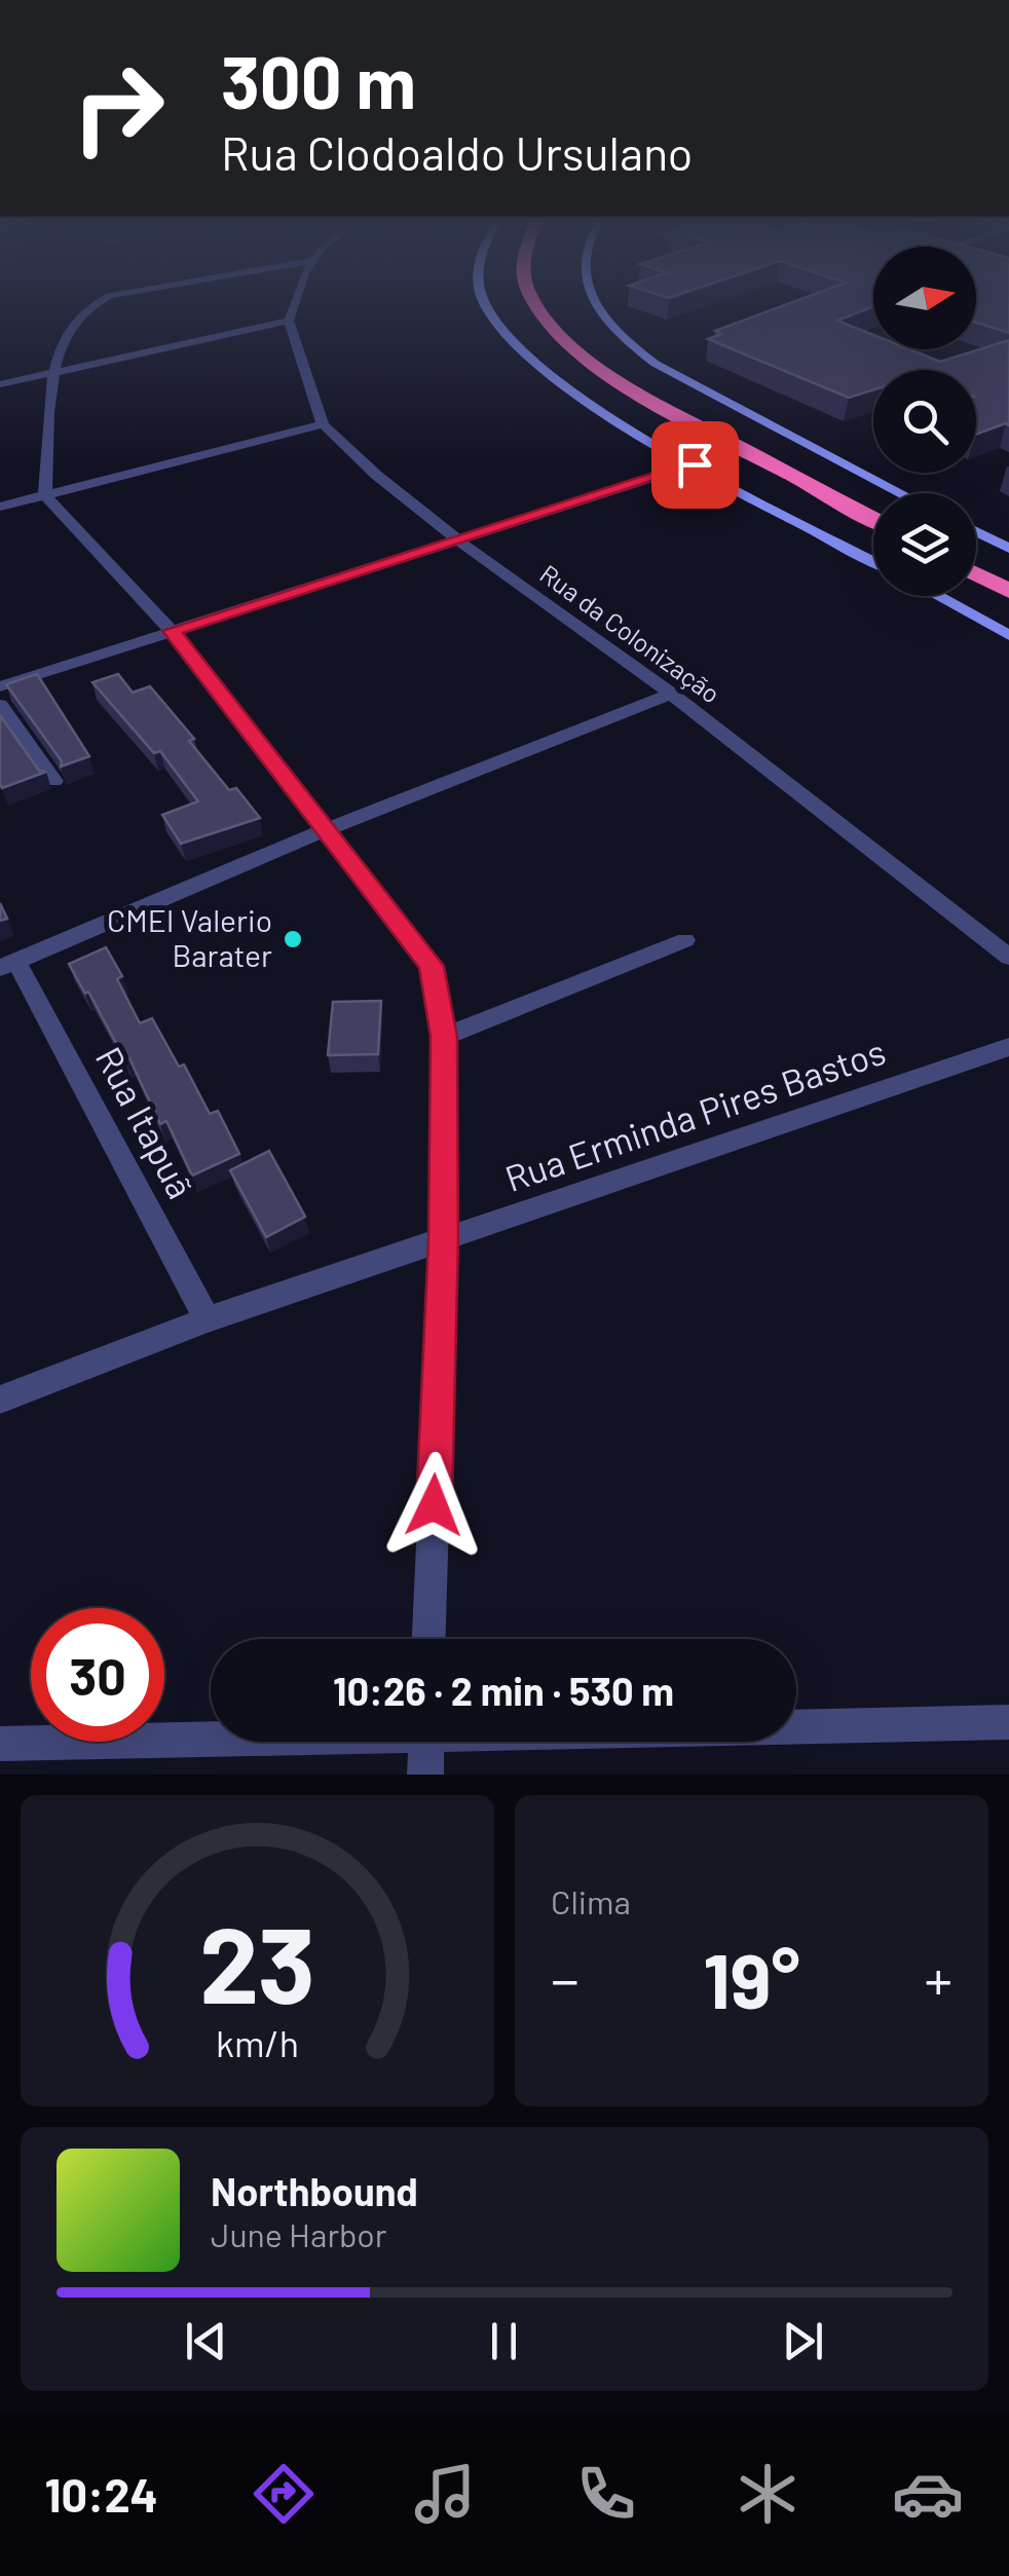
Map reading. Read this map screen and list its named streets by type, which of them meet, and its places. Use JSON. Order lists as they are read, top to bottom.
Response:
{
  "streets": {
    "street": ["Rua da Colonização", "Rua Erminda Pires Bastos", "Rua Itapuã"]
  },
  "crossings": [
    ["Rua Erminda Pires Bastos", "Rua Itapuã"]
  ],
  "places": ["CMEI Valerio Barater"],
  "north": "right",
  "page": {
    "turn": ["300 m", "Rua Clodoaldo Ursulano"],
    "limit": "30",
    "trip": "10:26 · 2 min · 530 m",
    "tile": "Clima",
    "heat": ["−", "19°", "+"],
    "song": ["Northbound", "June Harbor"],
    "tabs": "10:24",
    "gauge": ["23", "km/h"]
  }
}
